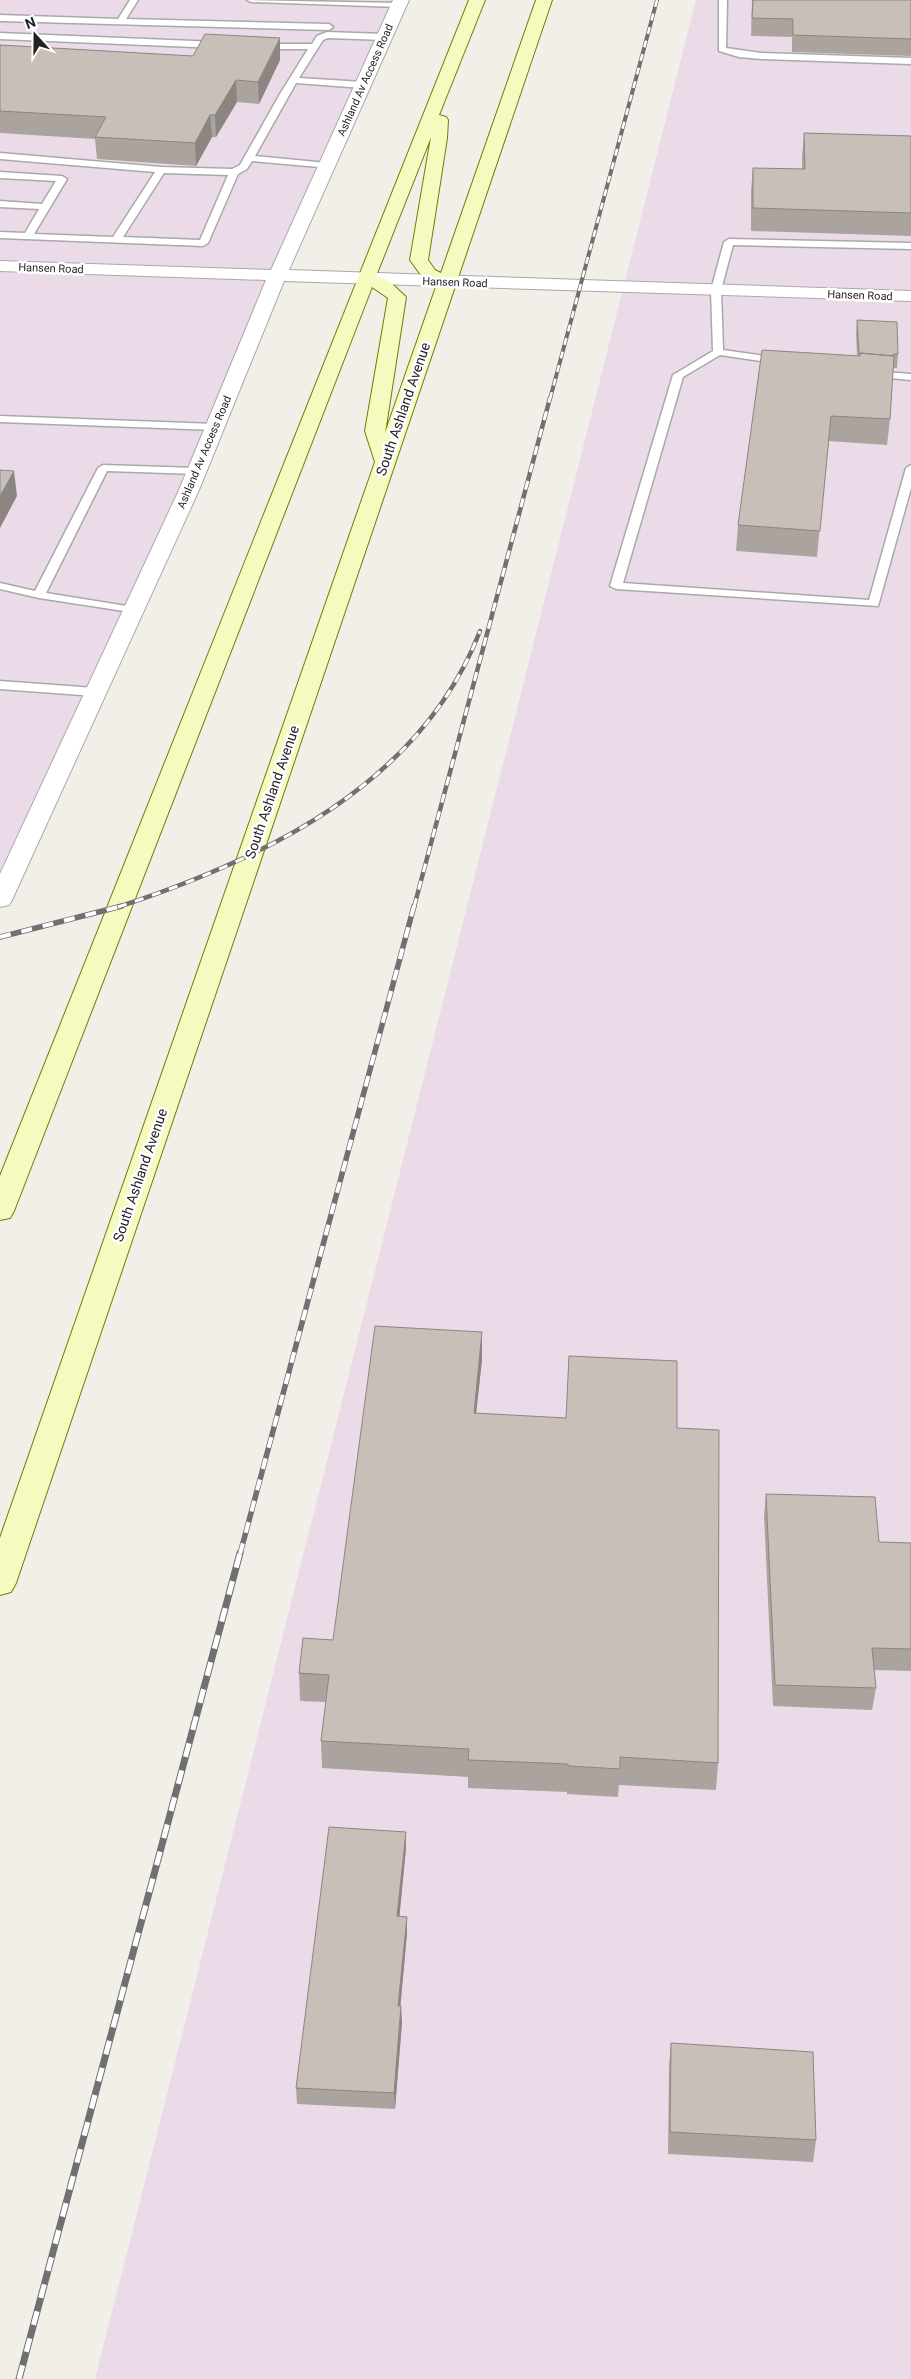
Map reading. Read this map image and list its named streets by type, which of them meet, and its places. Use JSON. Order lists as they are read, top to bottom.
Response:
{
  "streets": {
    "main road": ["South Ashland Avenue"],
    "street": ["Ashland Av Access Road", "Hansen Road"]
  },
  "crossings": [
    ["Ashland Av Access Road", "Hansen Road"],
    ["Hansen Road", "South Ashland Avenue"]
  ],
  "north": "top"
}
